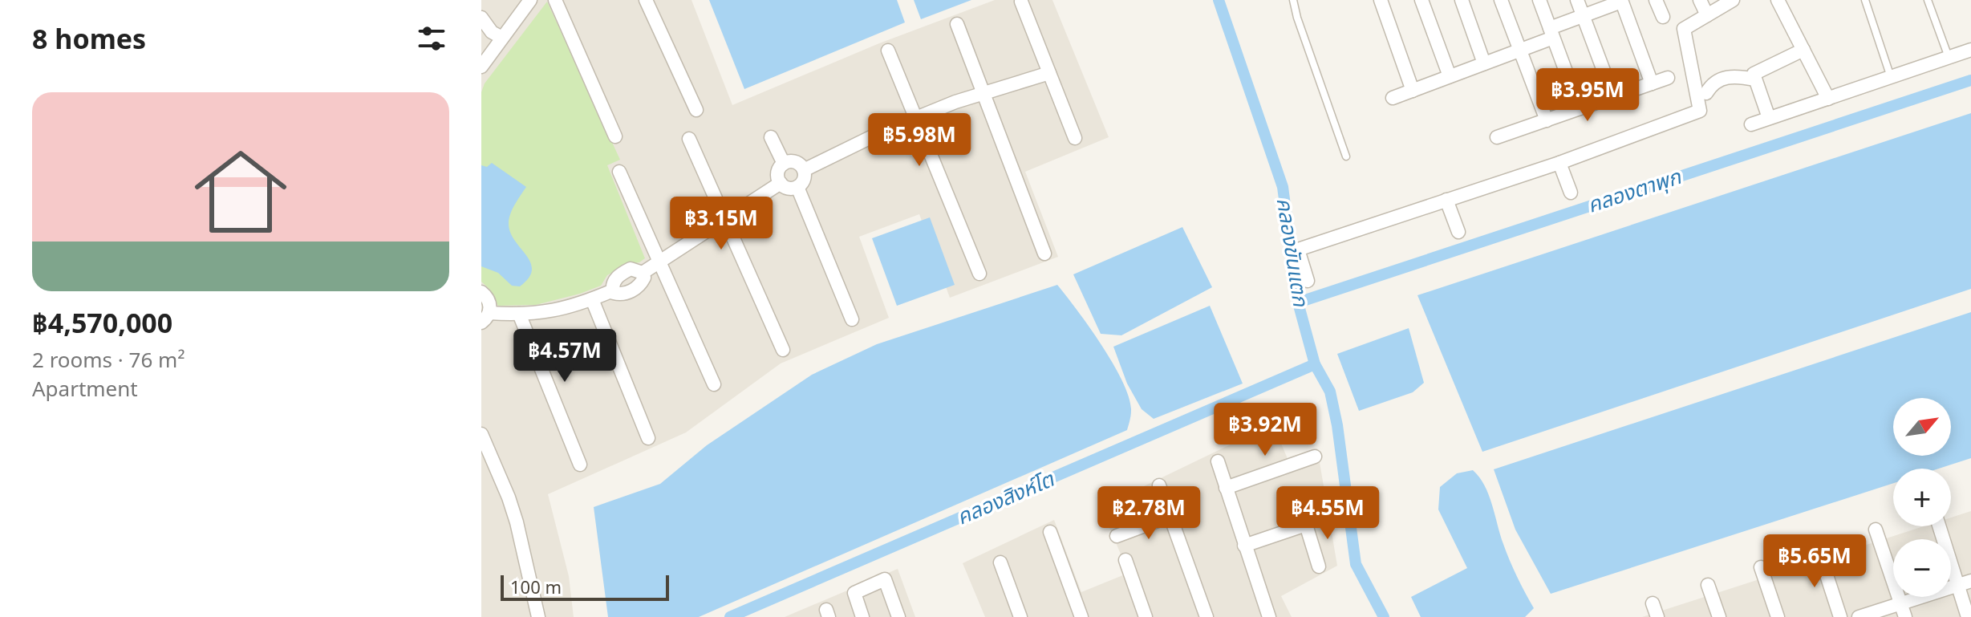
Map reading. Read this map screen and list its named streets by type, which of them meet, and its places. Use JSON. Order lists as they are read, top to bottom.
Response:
{
  "water": ["คลองตาพุก", "คลองขันแตก", "คลองสิงห์โต"],
  "scale_bar": "100 m",
  "north": "top right",
  "page": {
    "heading": "8 homes",
    "price": [
      "฿3.95M",
      "฿5.98M",
      "฿3.15M",
      "฿4.57M",
      "฿3.92M",
      "฿2.78M",
      "฿4.55M",
      "฿5.65M"
    ],
    "list": [
      {
        "name": "฿4,570,000",
        "note": "2 rooms · 76 m² · Apartment"
      }
    ],
    "map_buttons": ["+", "−"],
    "scale": "100 m"
  }
}
